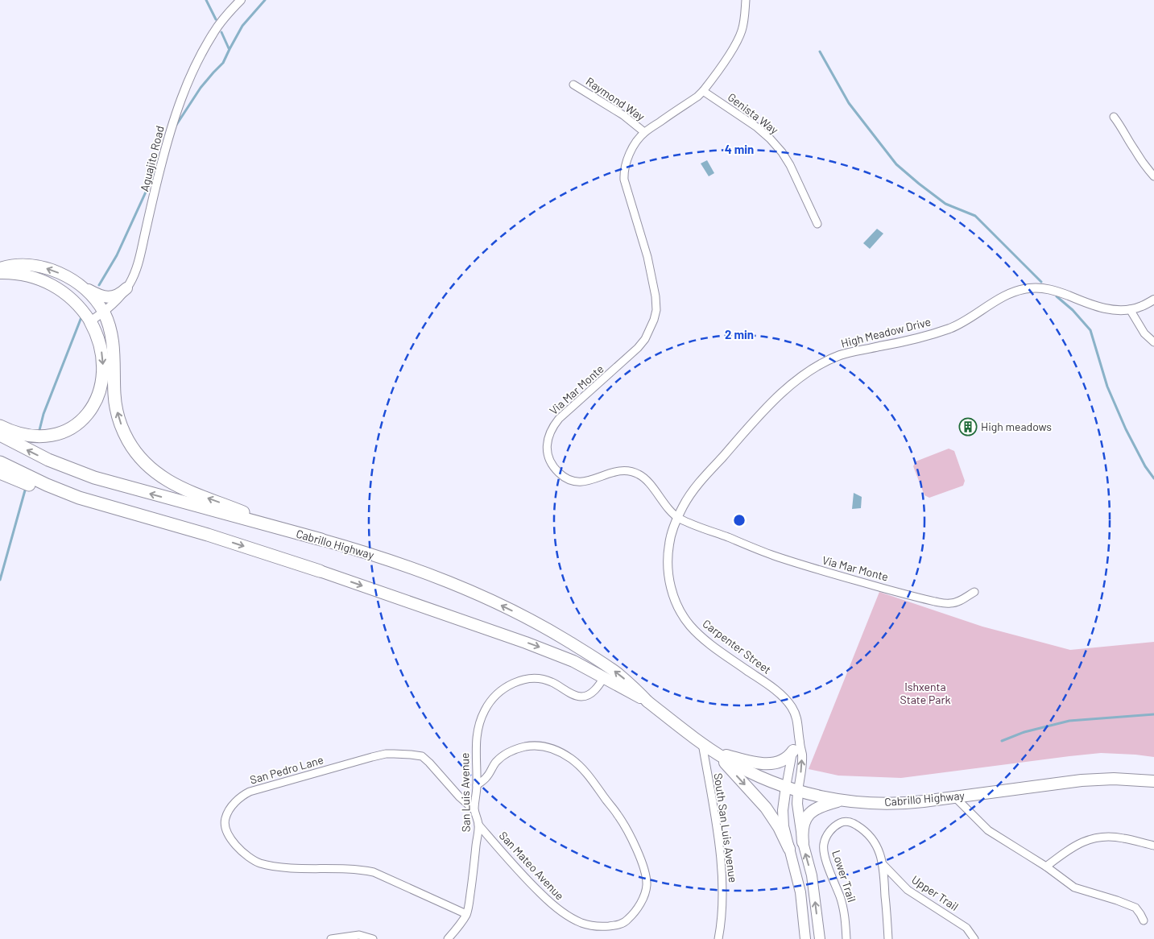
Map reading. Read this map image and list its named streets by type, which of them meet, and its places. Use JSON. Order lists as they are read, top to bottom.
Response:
{
  "streets": {
    "highway": ["Cabrillo Highway"],
    "main road": ["Carpenter Street"],
    "street": [
      "Raymond Way",
      "Genista Way",
      "Aguajito Road",
      "High Meadow Drive",
      "Via Mar Monte",
      "San Pedro Lane",
      "San Luis Avenue",
      "South San Luis Avenue",
      "San Mateo Avenue",
      "Lower Trail",
      "Upper Trail"
    ]
  },
  "crossings": [
    ["Raymond Way", "Via Mar Monte"],
    ["Genista Way", "Via Mar Monte"],
    ["High Meadow Drive", "Via Mar Monte"],
    ["High Meadow Drive", "Carpenter Street"],
    ["Via Mar Monte", "Carpenter Street"],
    ["Cabrillo Highway", "Carpenter Street"],
    ["Cabrillo Highway", "San Luis Avenue"],
    ["Cabrillo Highway", "South San Luis Avenue"],
    ["San Pedro Lane", "San Luis Avenue"],
    ["San Luis Avenue", "San Mateo Avenue"],
    ["Lower Trail", "Upper Trail"]
  ],
  "parks": ["Ishxenta State Park"],
  "places": {
    "building": ["High meadows"]
  },
  "rings": ["4 min", "2 min"]
}
